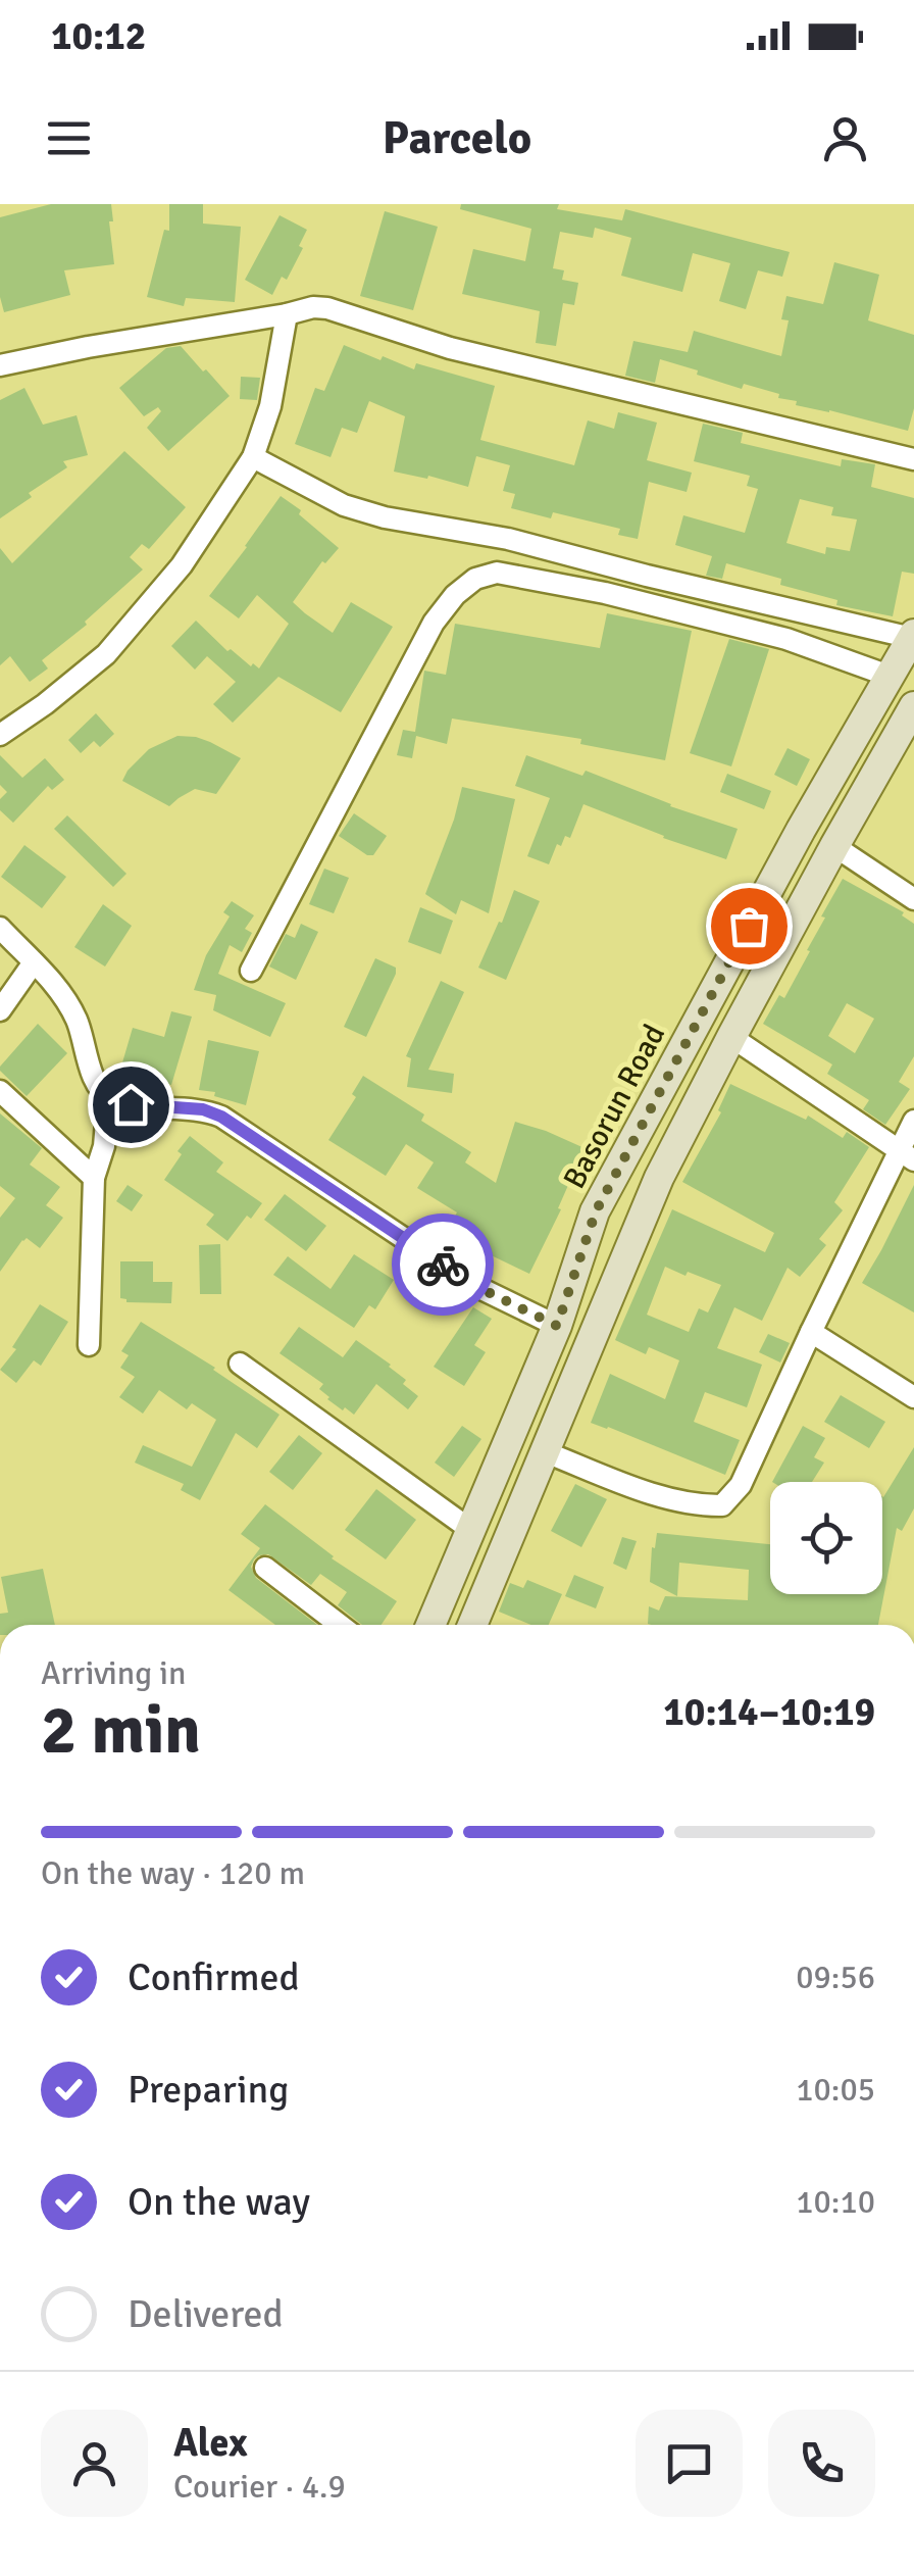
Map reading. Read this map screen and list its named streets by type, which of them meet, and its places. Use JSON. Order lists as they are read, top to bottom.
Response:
{
  "streets": {
    "main road": ["Basorun Road"]
  },
  "page": {
    "status": "10:12",
    "header": "Parcelo",
    "heading": ["2 min", "Arriving in", "10:14–10:19"],
    "panel": ["Alex", "Courier · 4.9"],
    "bar": "On the way · 120 m",
    "list": [
      ["Confirmed", "09:56"],
      ["Preparing", "10:05"],
      ["On the way", "10:10"],
      "Delivered"
    ]
  }
}
